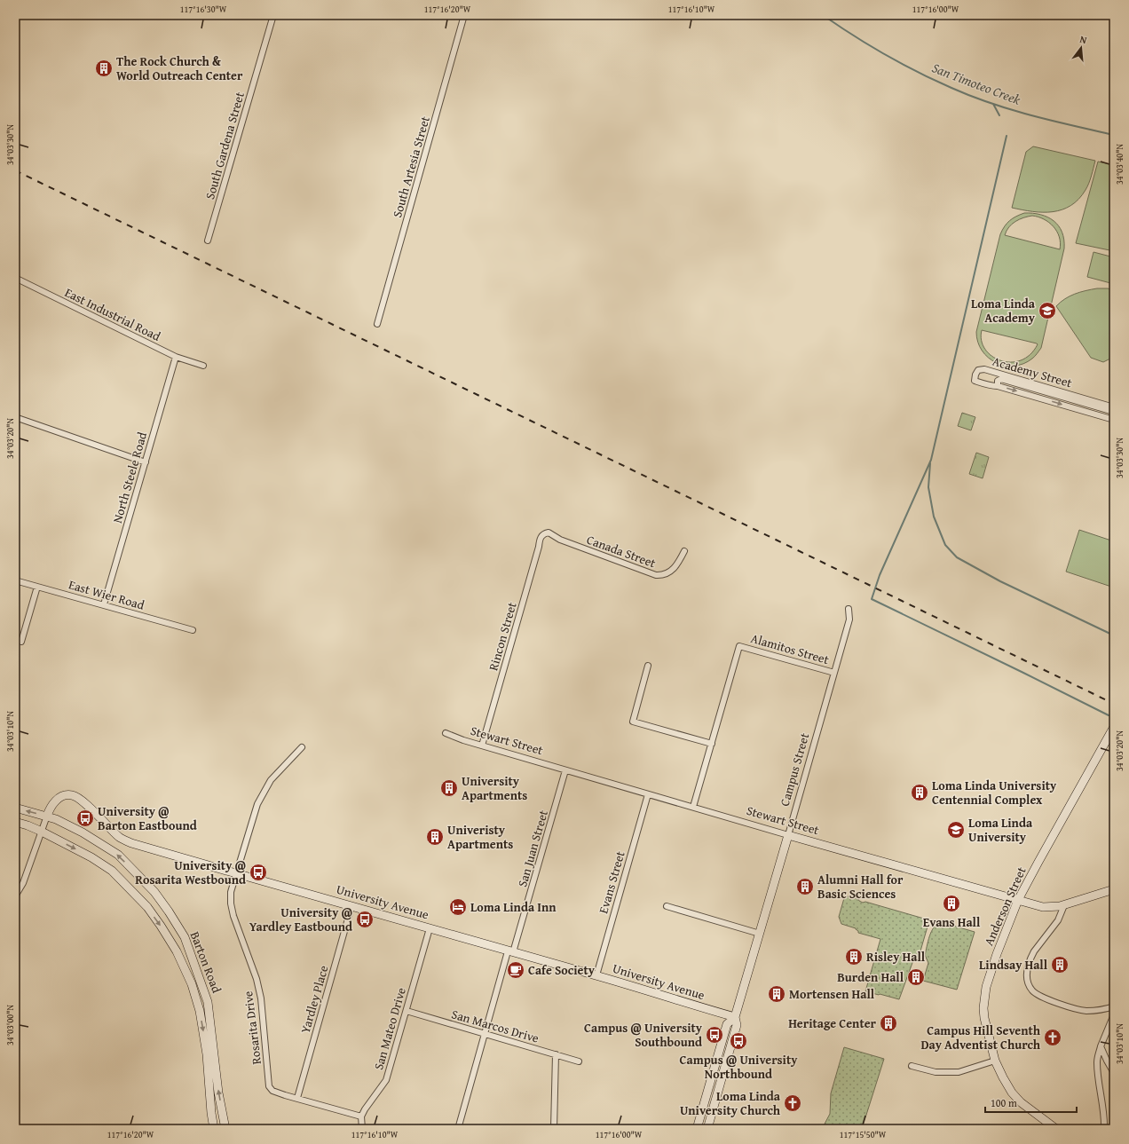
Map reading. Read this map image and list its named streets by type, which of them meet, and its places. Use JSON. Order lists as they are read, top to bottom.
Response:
{
  "streets": {
    "street": [
      "South Gardena Street",
      "South Artesia Street",
      "East Industrial Road",
      "Academy Street",
      "North Steele Road",
      "Canada Street",
      "East Wier Road",
      "Rincon Street",
      "Alamitos Street",
      "Stewart Street",
      "Campus Street",
      "San Juan Street",
      "Evans Street",
      "University Avenue",
      "Anderson Street",
      "Barton Road",
      "Yardley Place",
      "San Marcos Drive",
      "Rosarita Drive",
      "San Mateo Drive"
    ]
  },
  "crossings": [
    ["East Industrial Road", "North Steele Road"],
    ["North Steele Road", "East Wier Road"],
    ["Canada Street", "Rincon Street"],
    ["Rincon Street", "Stewart Street"],
    ["Alamitos Street", "Campus Street"],
    ["Stewart Street", "Campus Street"],
    ["Stewart Street", "San Juan Street"],
    ["Stewart Street", "Evans Street"],
    ["Stewart Street", "Anderson Street"],
    ["Campus Street", "University Avenue"],
    ["San Juan Street", "University Avenue"],
    ["San Juan Street", "San Marcos Drive"],
    ["Evans Street", "University Avenue"],
    ["University Avenue", "Barton Road"],
    ["University Avenue", "Yardley Place"],
    ["University Avenue", "Rosarita Drive"],
    ["University Avenue", "San Mateo Drive"],
    ["Yardley Place", "Rosarita Drive"],
    ["San Marcos Drive", "San Mateo Drive"],
    ["Rosarita Drive", "San Mateo Drive"]
  ],
  "water": ["San Timoteo Creek"],
  "places": {
    "building": [
      "The Rock Church & World Outreach Center",
      "University Apartments",
      "Loma Linda University Centennial Complex",
      "Univeristy Apartments",
      "Alumni Hall for Basic Sciences",
      "Evans Hall",
      "Risley Hall",
      "Lindsay Hall",
      "Burden Hall",
      "Mortensen Hall",
      "Heritage Center"
    ],
    "school or university": ["Loma Linda Academy", "Loma Linda University"],
    "bus stop": [
      "University @ Barton Eastbound",
      "University @ Rosarita Westbound",
      "University @ Yardley Eastbound",
      "Campus @ University Southbound",
      "Campus @ University Northbound"
    ],
    "hotel": ["Loma Linda Inn"],
    "cafe": ["Cafe Society"],
    "church": ["Campus Hill Seventh Day Adventist Church", "Loma Linda University Church"]
  },
  "scale_bar": "100 m",
  "north": "top",
  "coordinates": [
    "117°16'30\"W",
    "117°16'20\"W",
    "117°16'10\"W",
    "117°16'00\"W",
    "34°03'30\"N",
    "34°03'40\"N",
    "34°03'20\"N",
    "34°03'10\"N",
    "34°03'00\"N",
    "117°15'50\"W"
  ]
}
